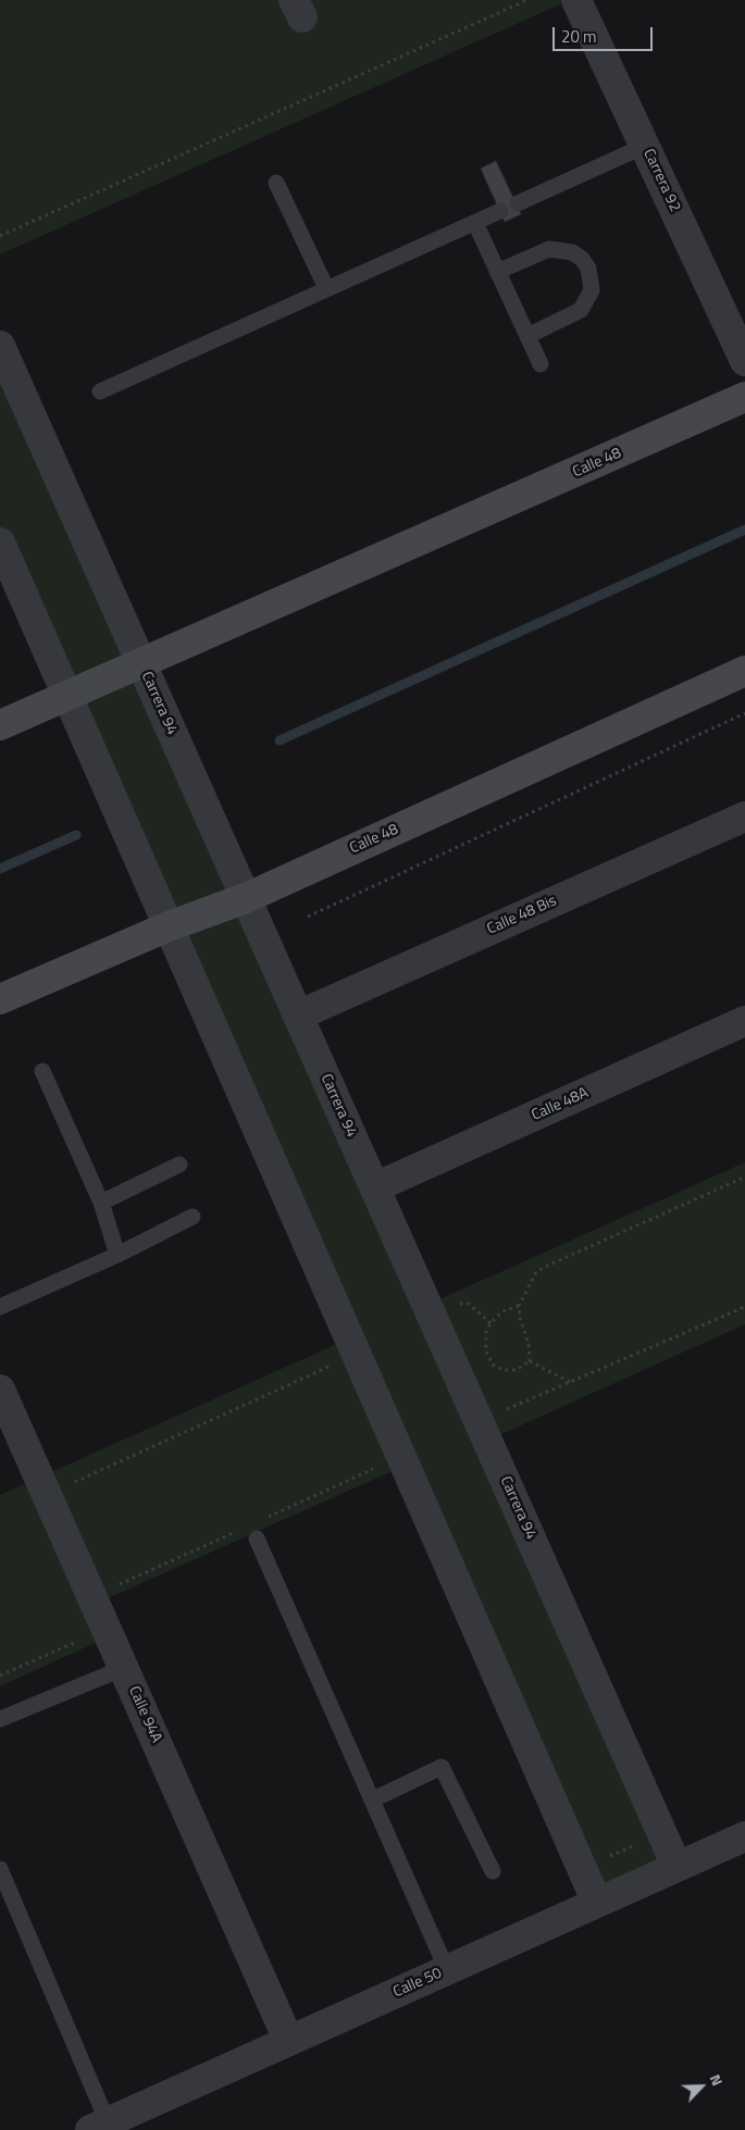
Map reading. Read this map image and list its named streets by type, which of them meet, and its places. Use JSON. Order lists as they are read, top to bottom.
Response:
{
  "streets": {
    "main road": ["Calle 48"],
    "street": [
      "Carrera 92",
      "Carrera 94",
      "Calle 48 Bis",
      "Calle 48A",
      "Calle 94A",
      "Calle 50"
    ]
  },
  "crossings": [
    ["Calle 48", "Carrera 94"],
    ["Carrera 94", "Calle 48 Bis"],
    ["Carrera 94", "Calle 48A"],
    ["Carrera 94", "Calle 50"],
    ["Calle 94A", "Calle 50"]
  ],
  "scale_bar": "20 m",
  "north": "top right"
}
